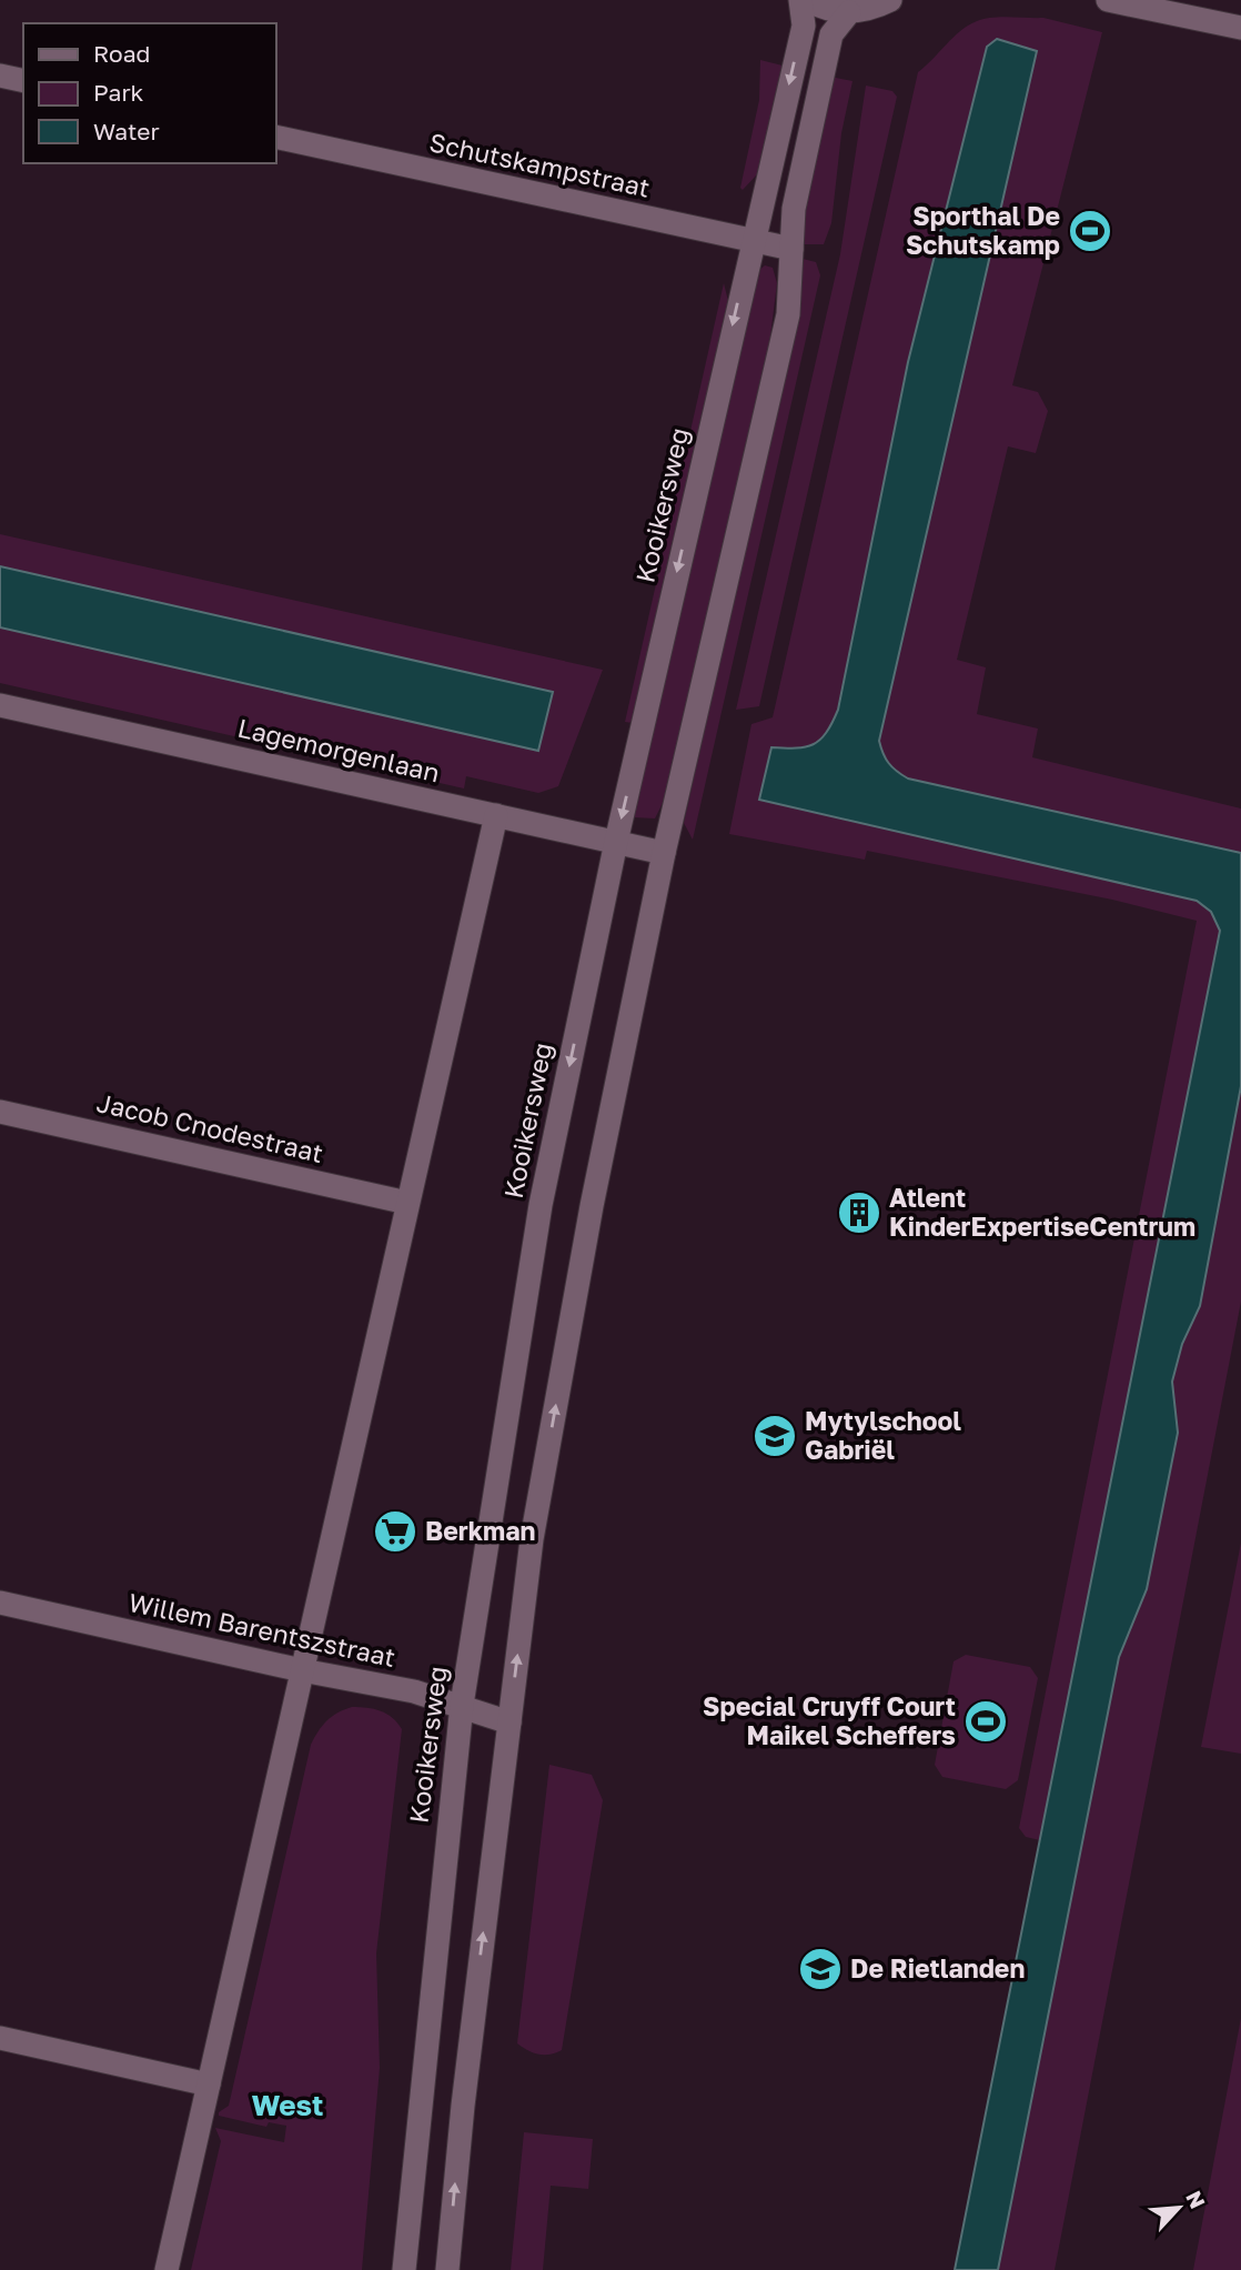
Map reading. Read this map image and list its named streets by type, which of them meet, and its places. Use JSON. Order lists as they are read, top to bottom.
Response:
{
  "streets": {
    "street": [
      "Schutskampstraat",
      "Kooikersweg",
      "Lagemorgenlaan",
      "Jacob Cnodestraat",
      "Willem Barentszstraat"
    ]
  },
  "crossings": [
    ["Schutskampstraat", "Kooikersweg"],
    ["Kooikersweg", "Lagemorgenlaan"],
    ["Kooikersweg", "Willem Barentszstraat"]
  ],
  "districts": ["West"],
  "places": {
    "sports": ["Sporthal De Schutskamp", "Special Cruyff Court Maikel Scheffers"],
    "building": ["Atlent KinderExpertiseCentrum"],
    "school or university": ["Mytylschool Gabriël", "De Rietlanden"],
    "supermarket": ["Berkman"]
  },
  "legend": ["Road", "Park", "Water"],
  "north": "top right"
}
